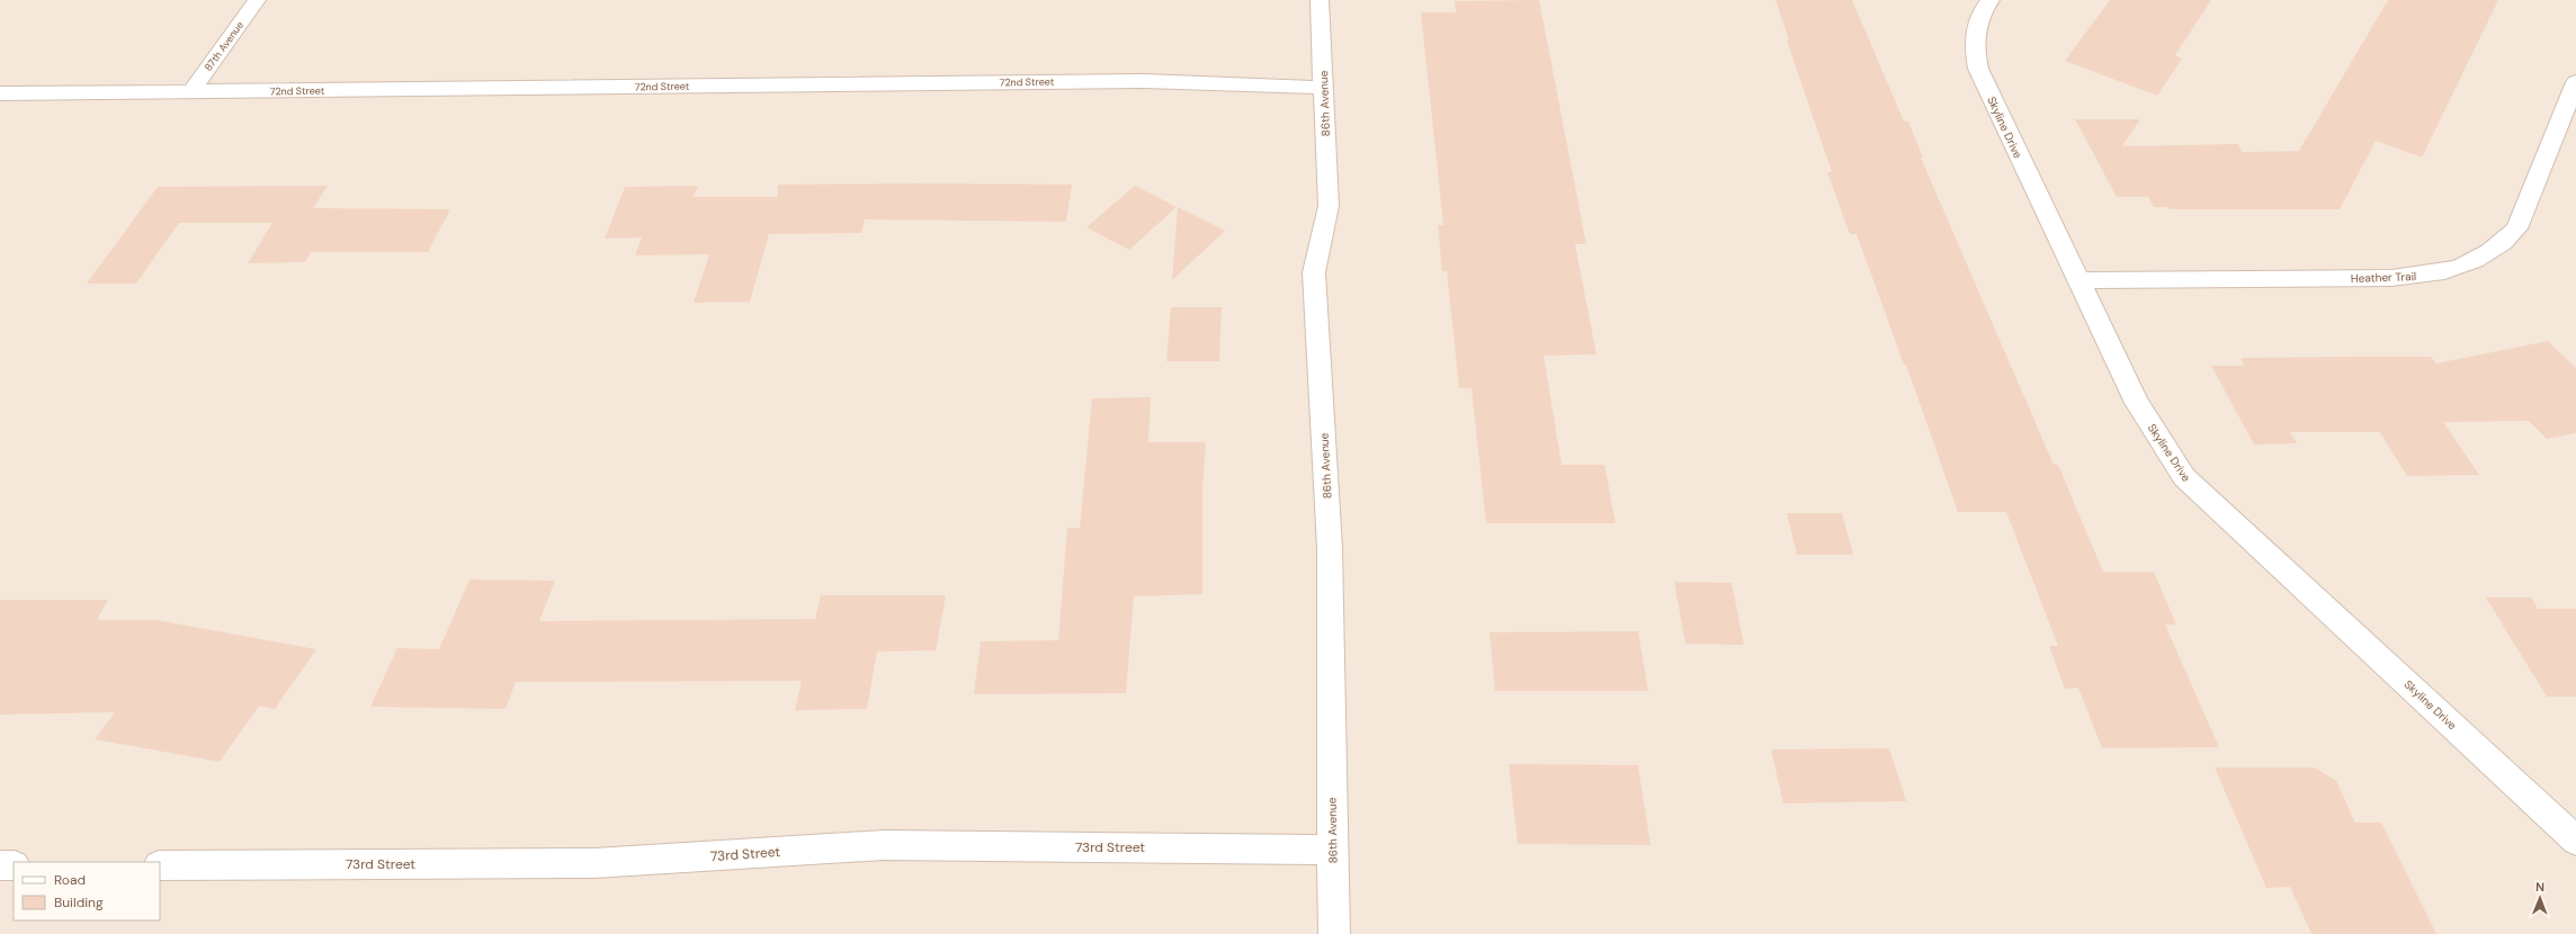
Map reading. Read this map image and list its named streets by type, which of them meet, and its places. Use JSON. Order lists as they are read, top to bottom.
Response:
{
  "streets": {
    "street": [
      "87th Avenue",
      "72nd Street",
      "86th Avenue",
      "Skyline Drive",
      "Heather Trail",
      "73rd Street"
    ]
  },
  "crossings": [
    ["87th Avenue", "72nd Street"],
    ["72nd Street", "86th Avenue"],
    ["86th Avenue", "73rd Street"],
    ["Skyline Drive", "Heather Trail"]
  ],
  "legend": ["Road", "Building"],
  "north": "top"
}
